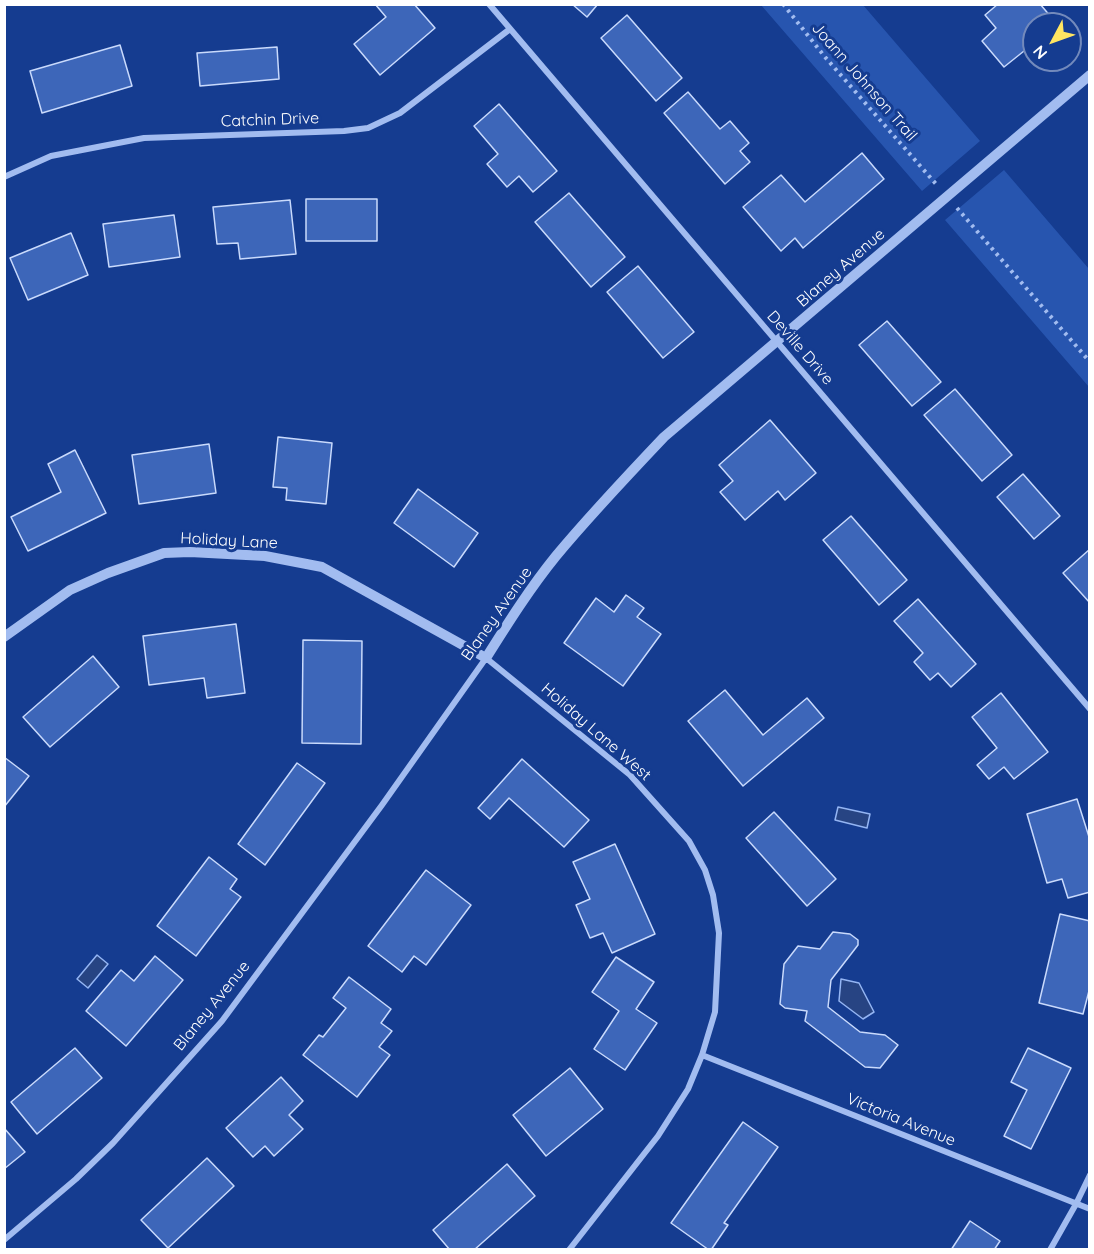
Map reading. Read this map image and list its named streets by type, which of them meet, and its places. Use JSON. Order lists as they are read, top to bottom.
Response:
{
  "streets": {
    "street": [
      "Catchin Drive",
      "Blaney Avenue",
      "Deville Drive",
      "Holiday Lane",
      "Holiday Lane West",
      "Victoria Avenue"
    ],
    "path": ["Joann Johnson Trail"]
  },
  "crossings": [
    ["Catchin Drive", "Deville Drive"],
    ["Blaney Avenue", "Deville Drive"],
    ["Blaney Avenue", "Holiday Lane"],
    ["Blaney Avenue", "Holiday Lane West"],
    ["Holiday Lane", "Holiday Lane West"],
    ["Holiday Lane West", "Victoria Avenue"]
  ],
  "north": "bottom left"
}
